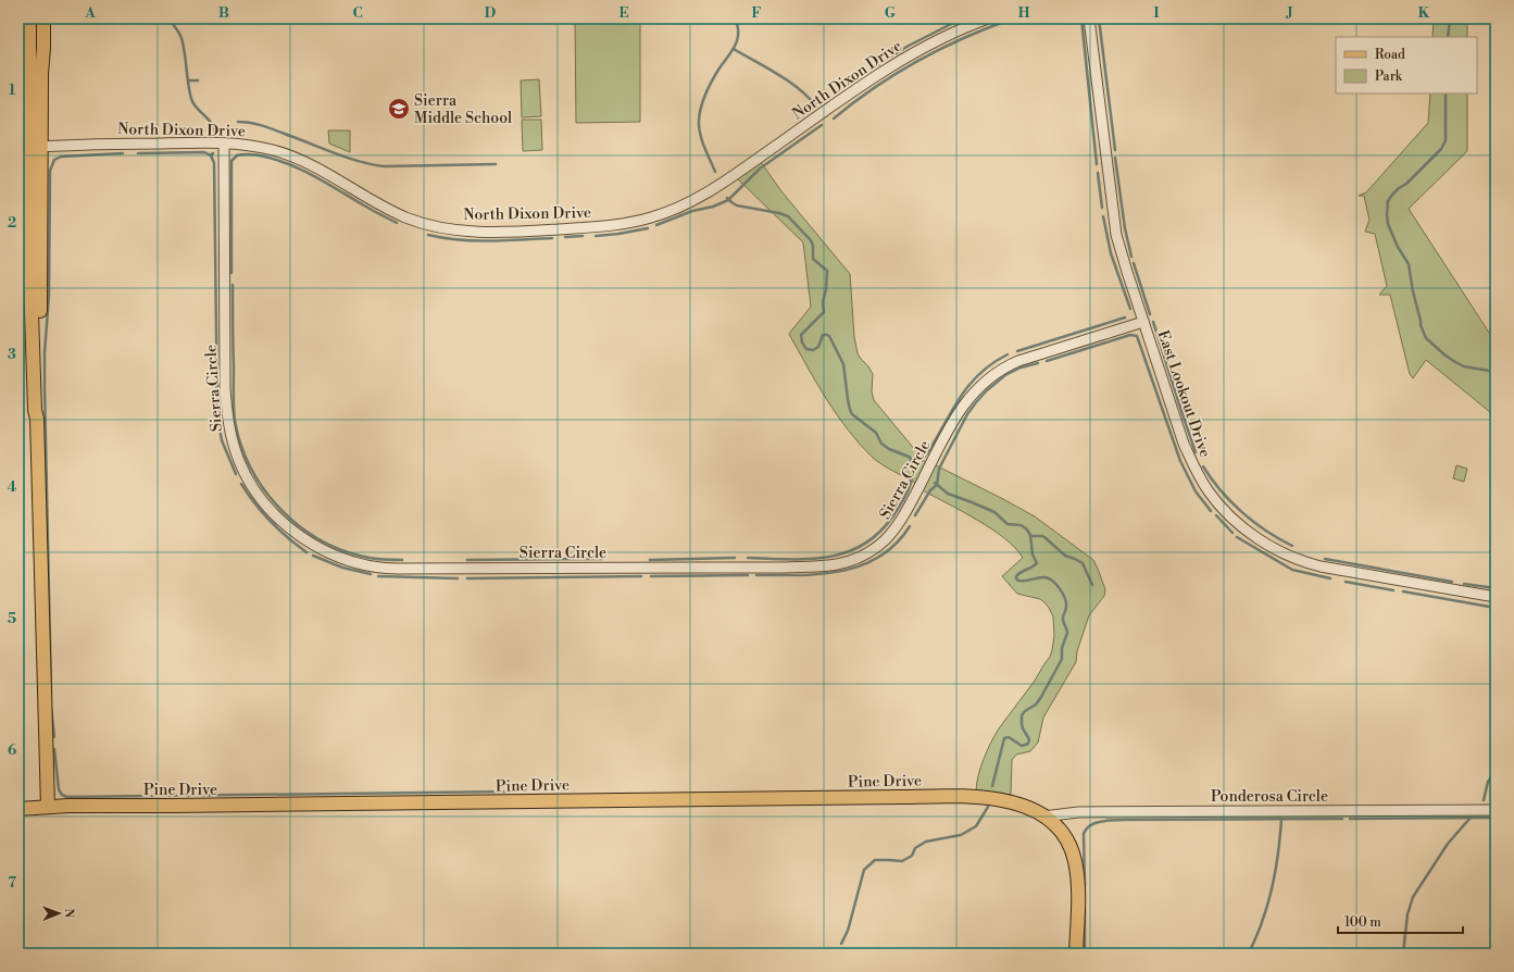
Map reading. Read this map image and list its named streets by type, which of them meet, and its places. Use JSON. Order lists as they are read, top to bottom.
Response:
{
  "streets": {
    "main road": ["Pine Drive"],
    "street": [
      "North Dixon Drive",
      "Sierra Circle",
      "East Lookout Drive",
      "Ponderosa Circle"
    ]
  },
  "crossings": [
    ["North Dixon Drive", "Sierra Circle"],
    ["Sierra Circle", "East Lookout Drive"],
    ["Pine Drive", "Ponderosa Circle"]
  ],
  "places": {
    "school or university": ["Sierra Middle School"]
  },
  "legend": ["Road", "Park"],
  "scale_bar": "100 m",
  "north": "right",
  "grid": {
    "columns": [
      "A",
      "B",
      "C",
      "D",
      "E",
      "F",
      "G",
      "H",
      "I",
      "J",
      "K"
    ],
    "rows": [
      "1",
      "2",
      "3",
      "4",
      "5",
      "6",
      "7"
    ]
  }
}
